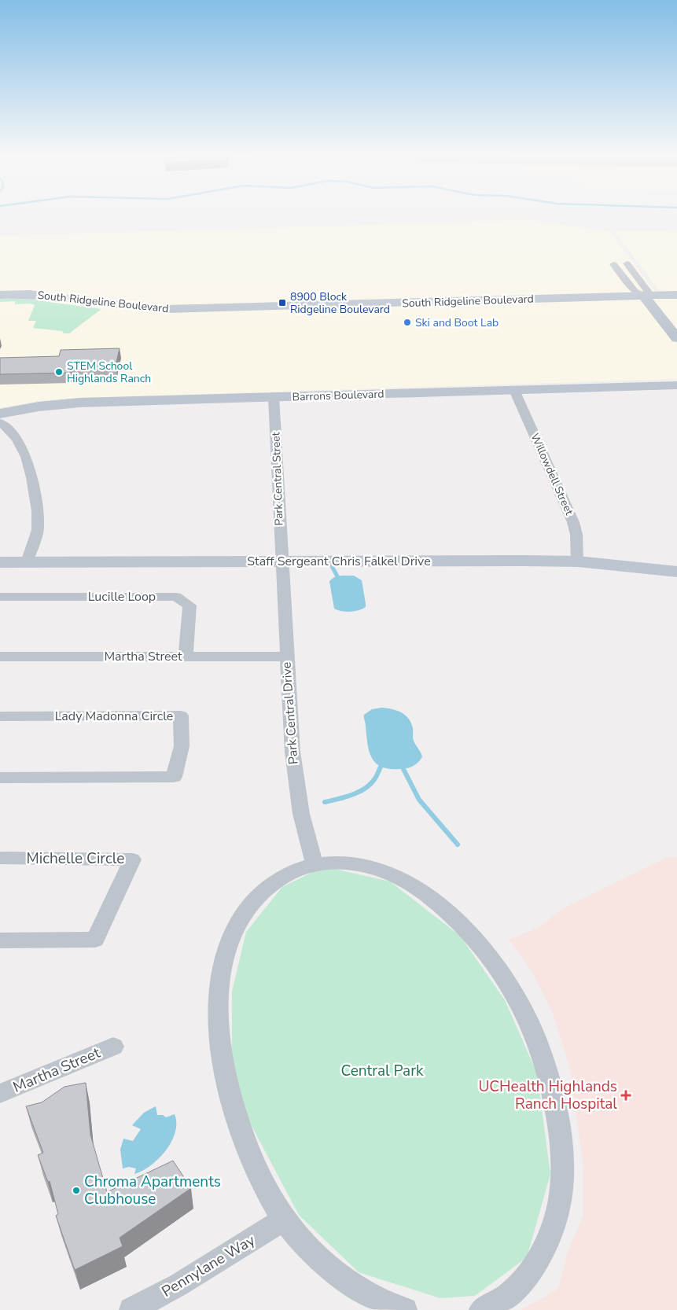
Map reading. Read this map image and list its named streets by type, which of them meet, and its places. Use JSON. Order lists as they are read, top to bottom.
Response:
{
  "streets": {
    "street": [
      "South Ridgeline Boulevard",
      "Barrons Boulevard",
      "Willowdell Street",
      "Park Central Street",
      "Staff Sergeant Chris Falkel Drive",
      "Lucille Loop",
      "Martha Street",
      "Park Central Drive",
      "Lady Madonna Circle",
      "Michelle Circle",
      "Pennylane Way"
    ]
  },
  "crossings": [
    ["Barrons Boulevard", "Willowdell Street"],
    ["Barrons Boulevard", "Park Central Street"],
    ["Willowdell Street", "Staff Sergeant Chris Falkel Drive"],
    ["Park Central Street", "Staff Sergeant Chris Falkel Drive"],
    ["Park Central Street", "Park Central Drive"],
    ["Staff Sergeant Chris Falkel Drive", "Park Central Drive"],
    ["Lucille Loop", "Martha Street"],
    ["Martha Street", "Park Central Drive"]
  ],
  "parks": ["Central Park"],
  "places": {
    "transit": ["8900 Block Ridgeline Boulevard"],
    "other": ["Ski and Boot Lab", "STEM School Highlands Ranch", "Chroma Apartments Clubhouse"],
    "health": ["UCHealth Highlands Ranch Hospital"]
  }
}
